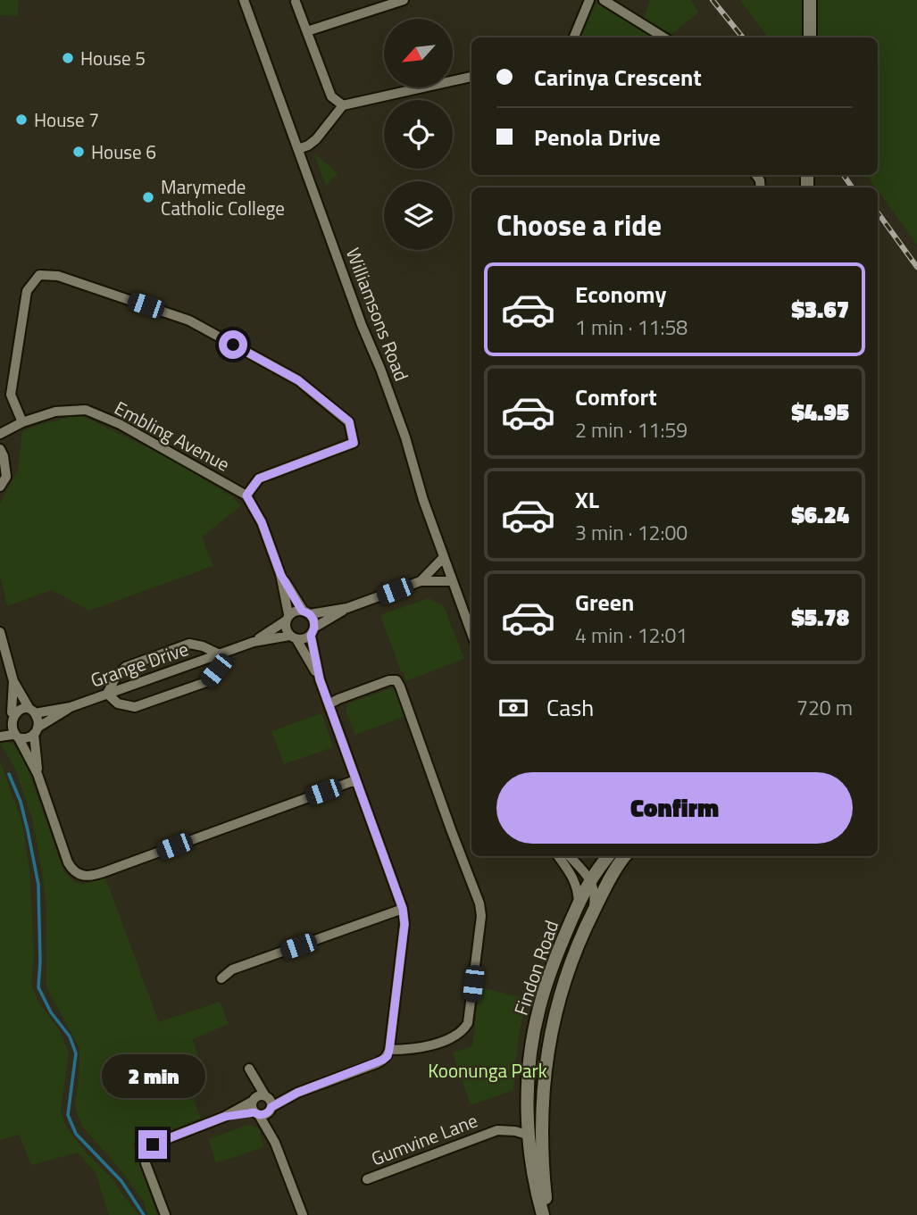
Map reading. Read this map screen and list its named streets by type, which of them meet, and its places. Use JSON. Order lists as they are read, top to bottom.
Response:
{
  "streets": {
    "street": [
      "Williamsons Road",
      "Embling Avenue",
      "Grange Drive",
      "Findon Road",
      "Gumvine Lane"
    ]
  },
  "crossings": [
    ["Findon Road", "Gumvine Lane"]
  ],
  "parks": ["Koonunga Park"],
  "places": [
    "House 5",
    "House 7",
    "House 6",
    "Marymede Catholic College"
  ],
  "north": "bottom left",
  "page": {
    "banner": ["Carinya Crescent", "Penola Drive"],
    "heading": "Choose a ride",
    "list": [
      {
        "name": "Economy",
        "note": "1 min · 11:58",
        "value": "$3.67"
      },
      {
        "name": "Comfort",
        "note": "2 min · 11:59",
        "value": "$4.95"
      },
      {
        "name": "XL",
        "note": "3 min · 12:00",
        "value": "$6.24"
      },
      {
        "name": "Green",
        "note": "4 min · 12:01",
        "value": "$5.78"
      }
    ],
    "pay": ["Cash", "720 m"],
    "buttons": "Confirm",
    "bubble": "2 min"
  }
}
